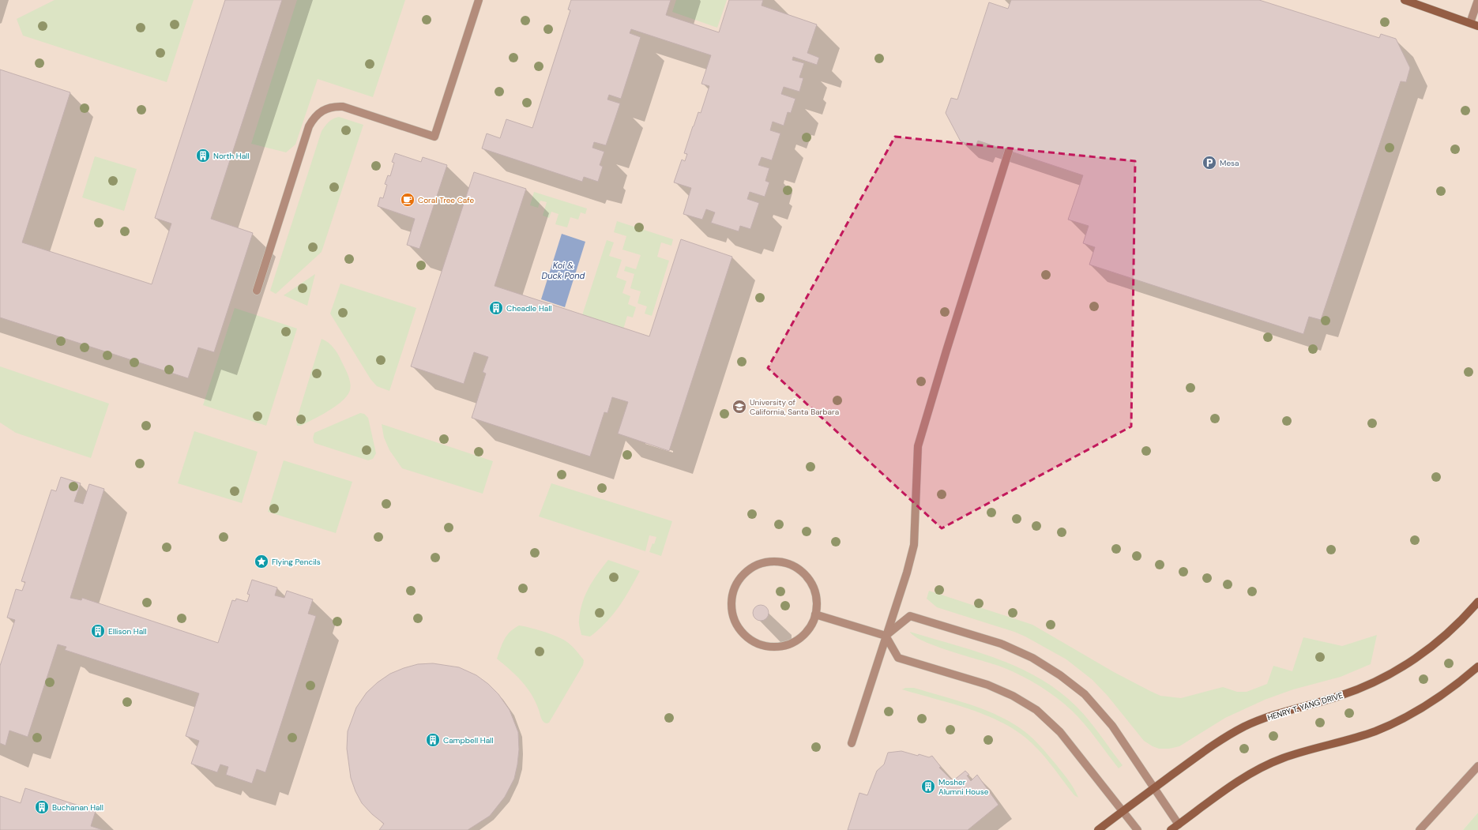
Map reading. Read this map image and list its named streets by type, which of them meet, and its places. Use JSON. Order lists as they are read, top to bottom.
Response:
{
  "streets": {
    "main road": ["HENRY T. YANG DRIVE"]
  },
  "water": ["Koi & Duck Pond"],
  "places": {
    "building": [
      "North Hall",
      "Cheadle Hall",
      "Ellison Hall",
      "Campbell Hall",
      "Mosher Alumni House",
      "Buchanan Hall"
    ],
    "parking": ["Mesa"],
    "cafe": ["Coral Tree Cafe"],
    "school or university": ["University of California, Santa Barbara"],
    "place": ["Flying Pencils"]
  }
}
